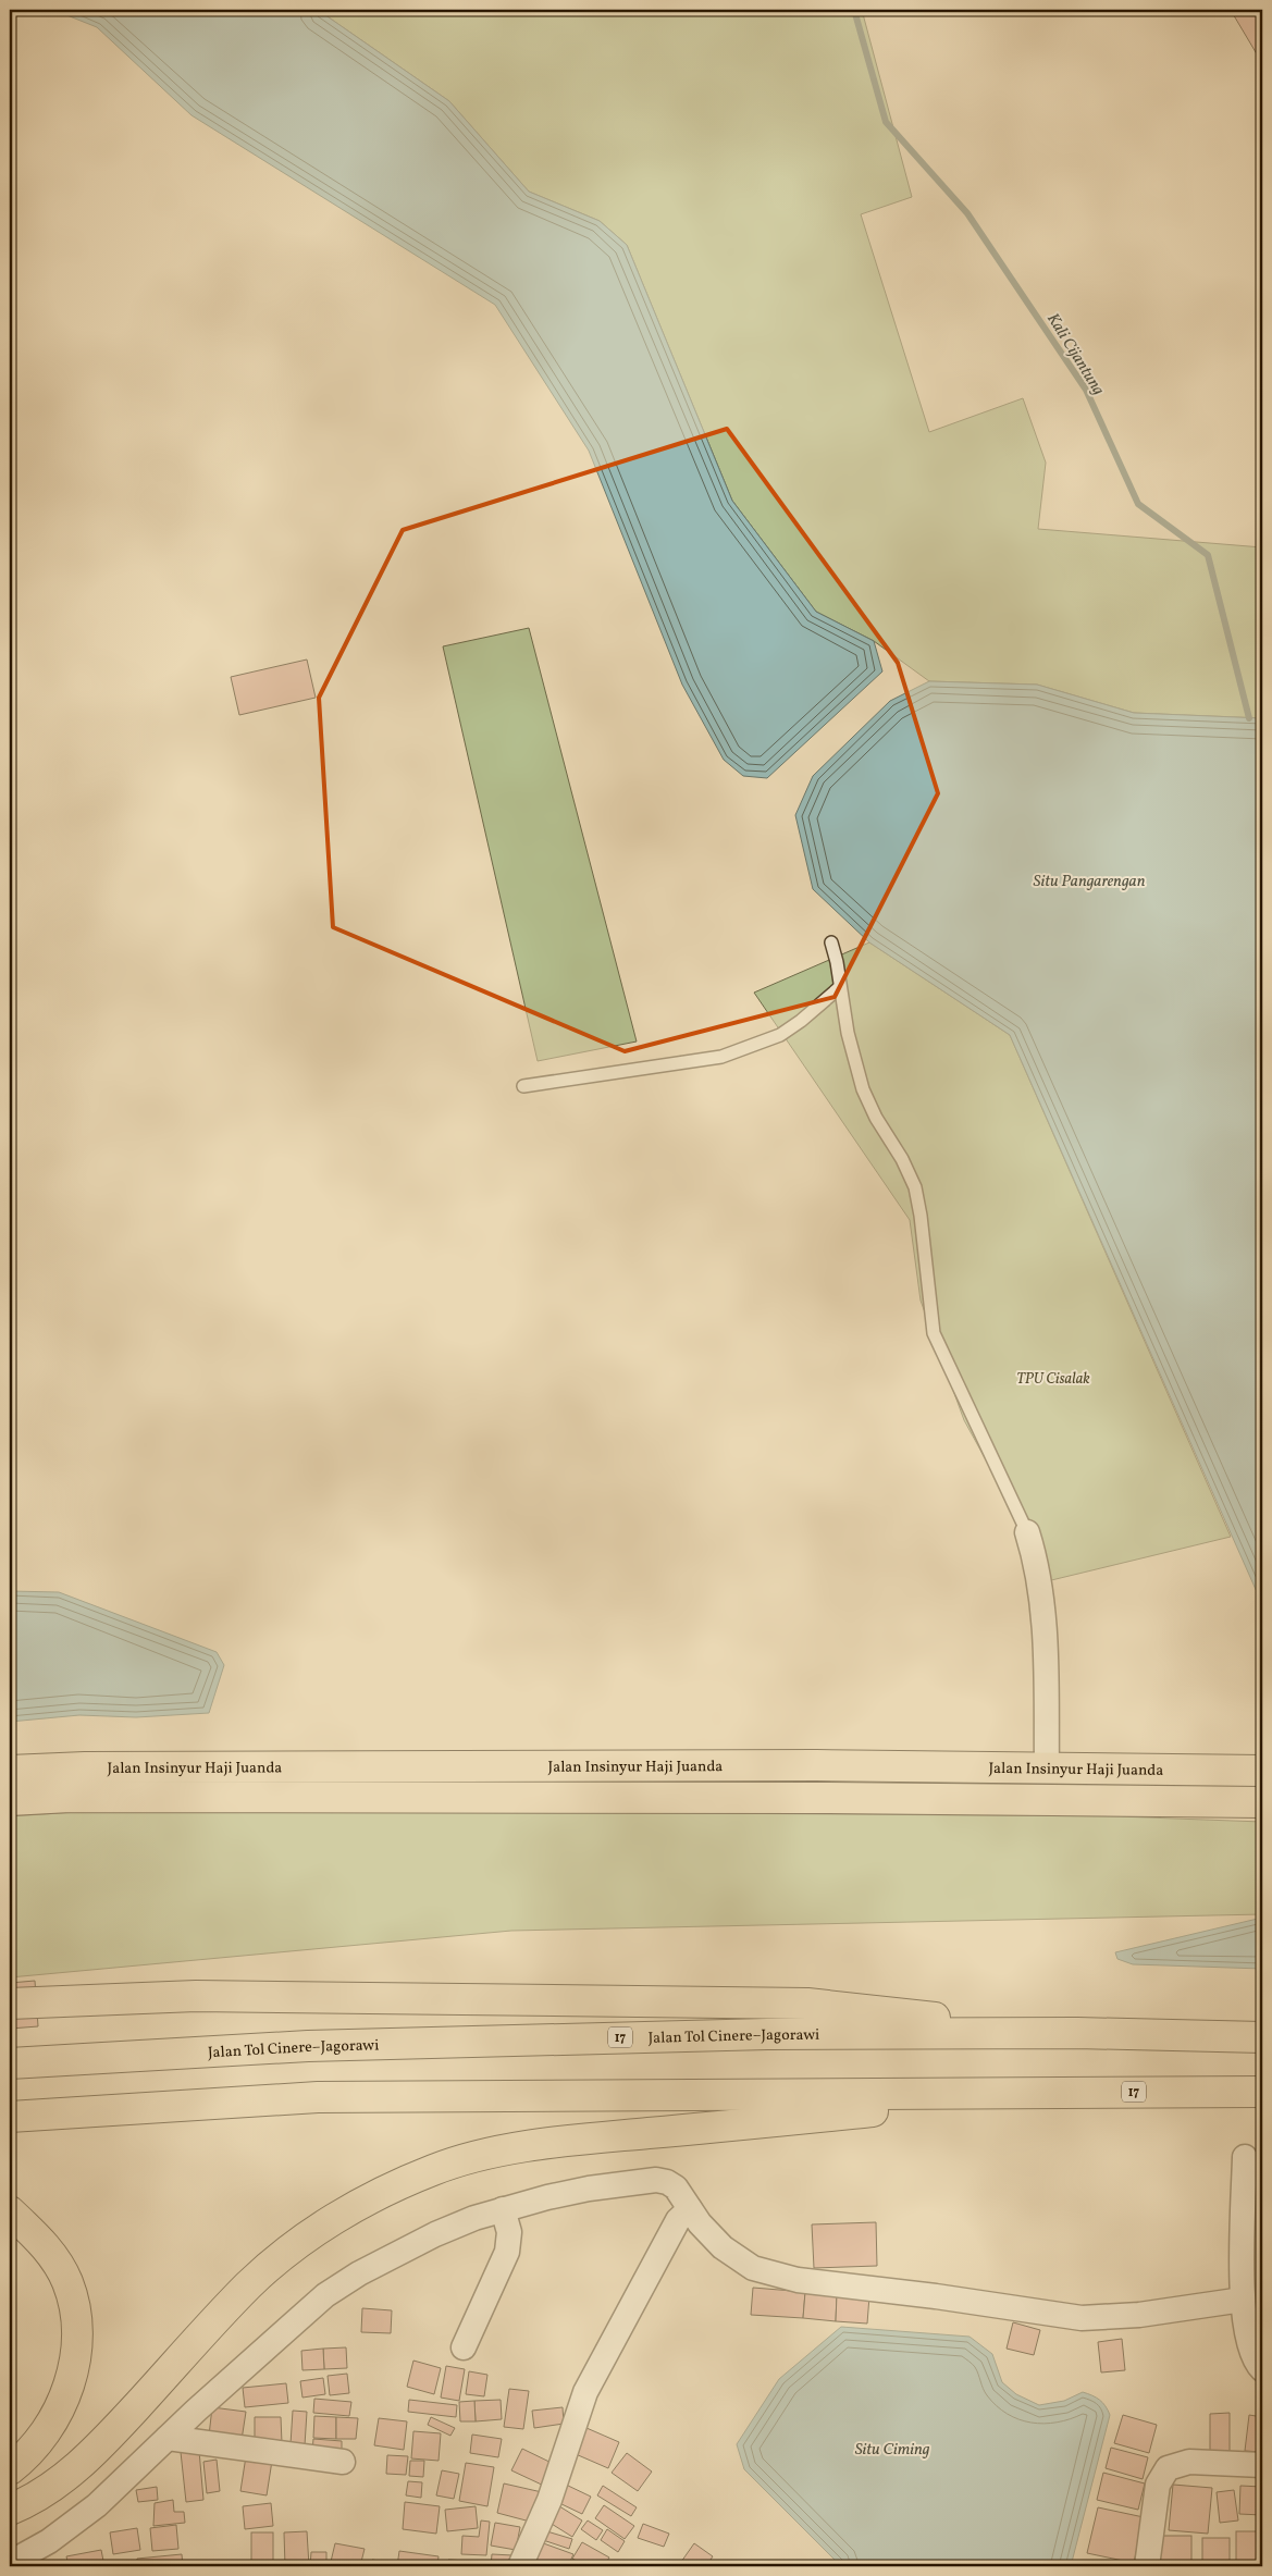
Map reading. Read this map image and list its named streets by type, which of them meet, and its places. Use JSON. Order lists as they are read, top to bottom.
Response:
{
  "streets": {
    "highway": ["Jalan Insinyur Haji Juanda", "Jalan Tol Cinere–Jagorawi", "17"]
  },
  "water": ["Kali Cijantung", "Situ Pangarengan", "Situ Ciming"],
  "parks": ["TPU Cisalak"]
}
